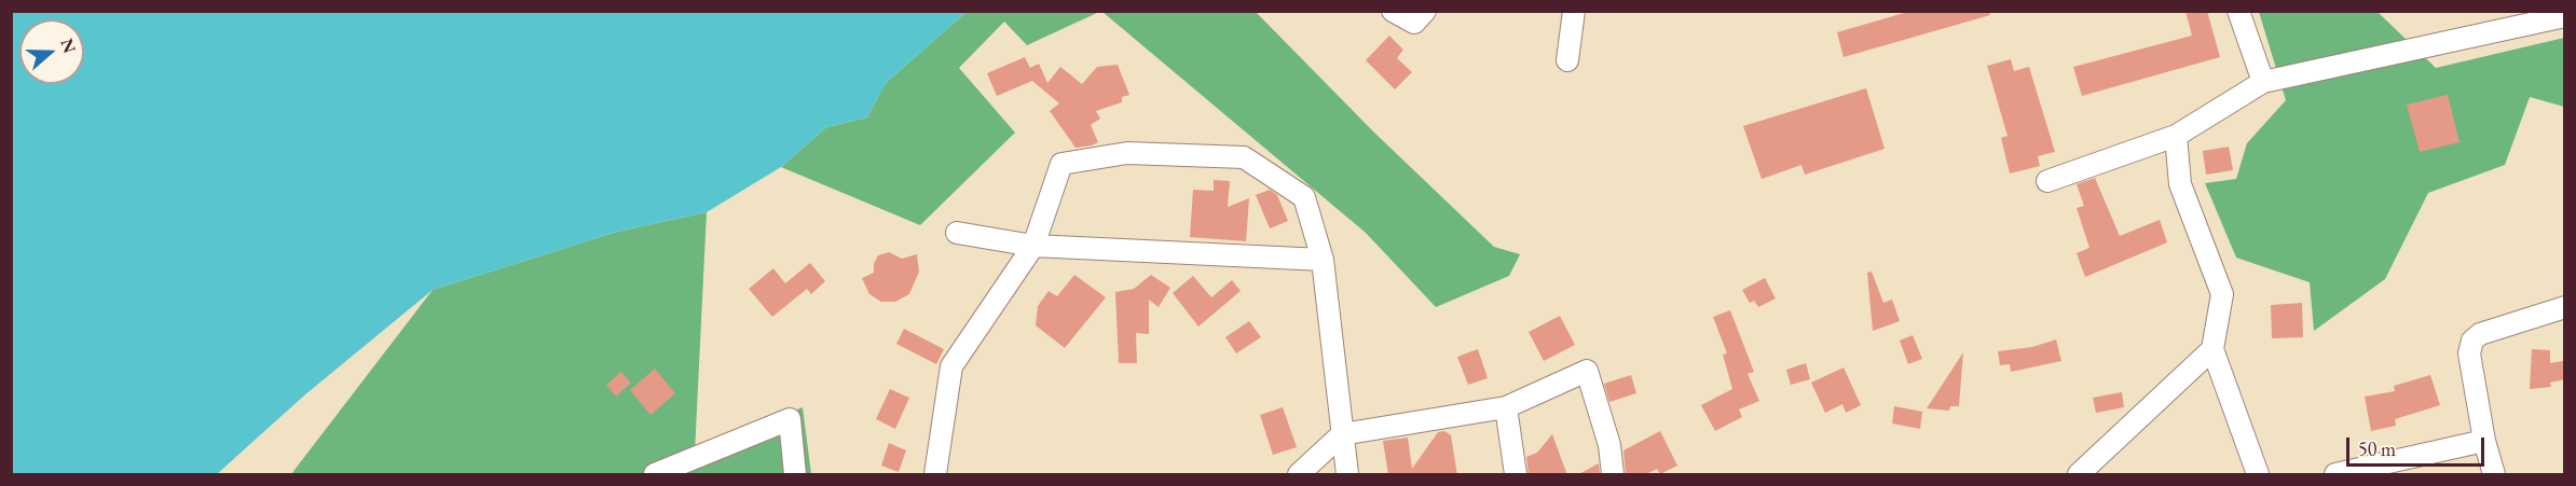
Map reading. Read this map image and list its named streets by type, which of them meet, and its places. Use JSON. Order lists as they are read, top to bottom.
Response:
{
  "scale_bar": "50 m",
  "north": "right"
}
